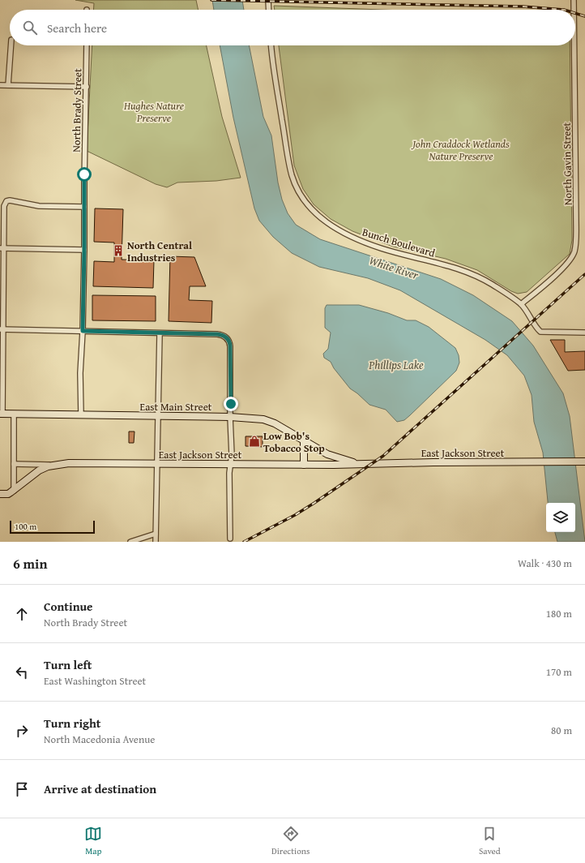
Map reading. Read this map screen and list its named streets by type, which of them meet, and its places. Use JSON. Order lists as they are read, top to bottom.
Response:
{
  "streets": {
    "main road": ["East Main Street", "East Jackson Street"],
    "street": ["North Brady Street", "North Gavin Street", "Bunch Boulevard"]
  },
  "crossings": [
    ["North Brady Street", "East Main Street"],
    ["North Gavin Street", "Bunch Boulevard"],
    ["East Main Street", "East Jackson Street"]
  ],
  "water": ["White River", "Phillips Lake"],
  "parks": ["Hughes Nature Preserve", "John Craddock Wetlands Nature Preserve"],
  "places": {
    "building": ["North Central Industries"],
    "shop": ["Low Bob's Tobacco Stop"]
  },
  "scale_bar": "100 m",
  "page": {
    "search": "Search here",
    "scale": "100 m",
    "heading": ["6 min", "Walk · 430 m"],
    "list": [
      ["Continue", "North Brady Street", "180 m"],
      ["Turn left", "East Washington Street", "170 m"],
      ["Turn right", "North Macedonia Avenue", "80 m"],
      "Arrive at destination"
    ],
    "nav": ["Map", "Directions", "Saved"]
  }
}
